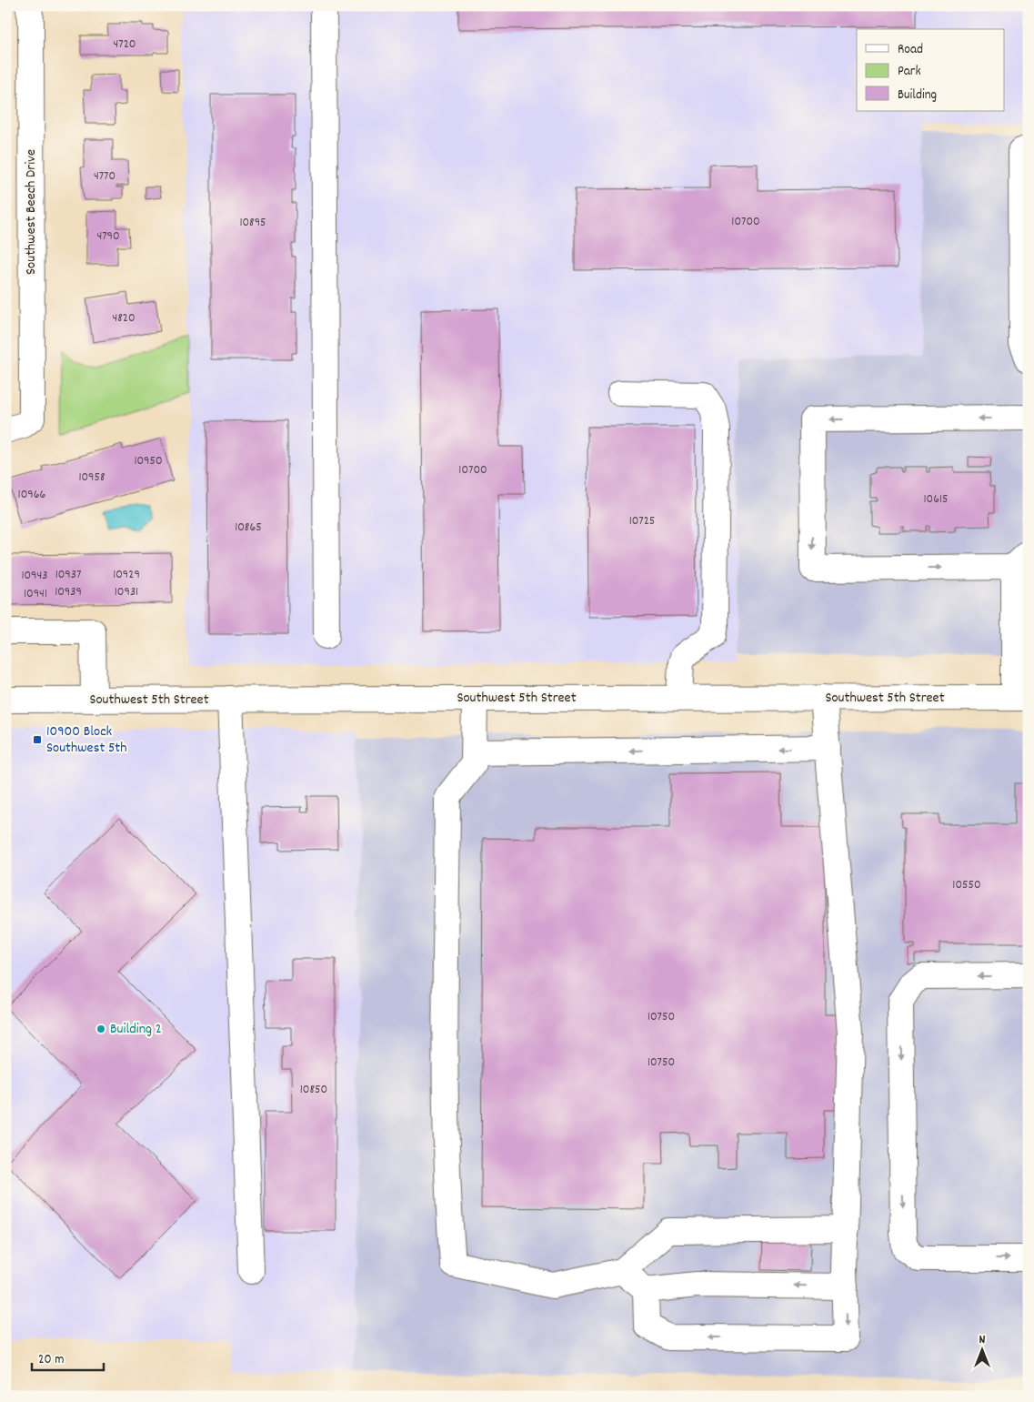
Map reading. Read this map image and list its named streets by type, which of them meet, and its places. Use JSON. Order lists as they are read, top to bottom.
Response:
{
  "streets": {
    "street": ["Southwest Beech Drive", "Southwest 5th Street"]
  },
  "places": {
    "transit": ["10900 Block Southwest 5th"],
    "other": ["Building 2"]
  },
  "house_numbers": [
    "4720",
    "4770",
    "10700",
    "10895",
    "4790",
    "4820",
    "10950",
    "10700",
    "10958",
    "10966",
    "10615",
    "10725",
    "10865",
    "10937",
    "10929",
    "10943",
    "10939",
    "10931",
    "10941",
    "10550",
    "10750",
    "10750",
    "10850"
  ],
  "legend": ["Road", "Park", "Building"],
  "scale_bar": "20 m",
  "north": "top"
}
